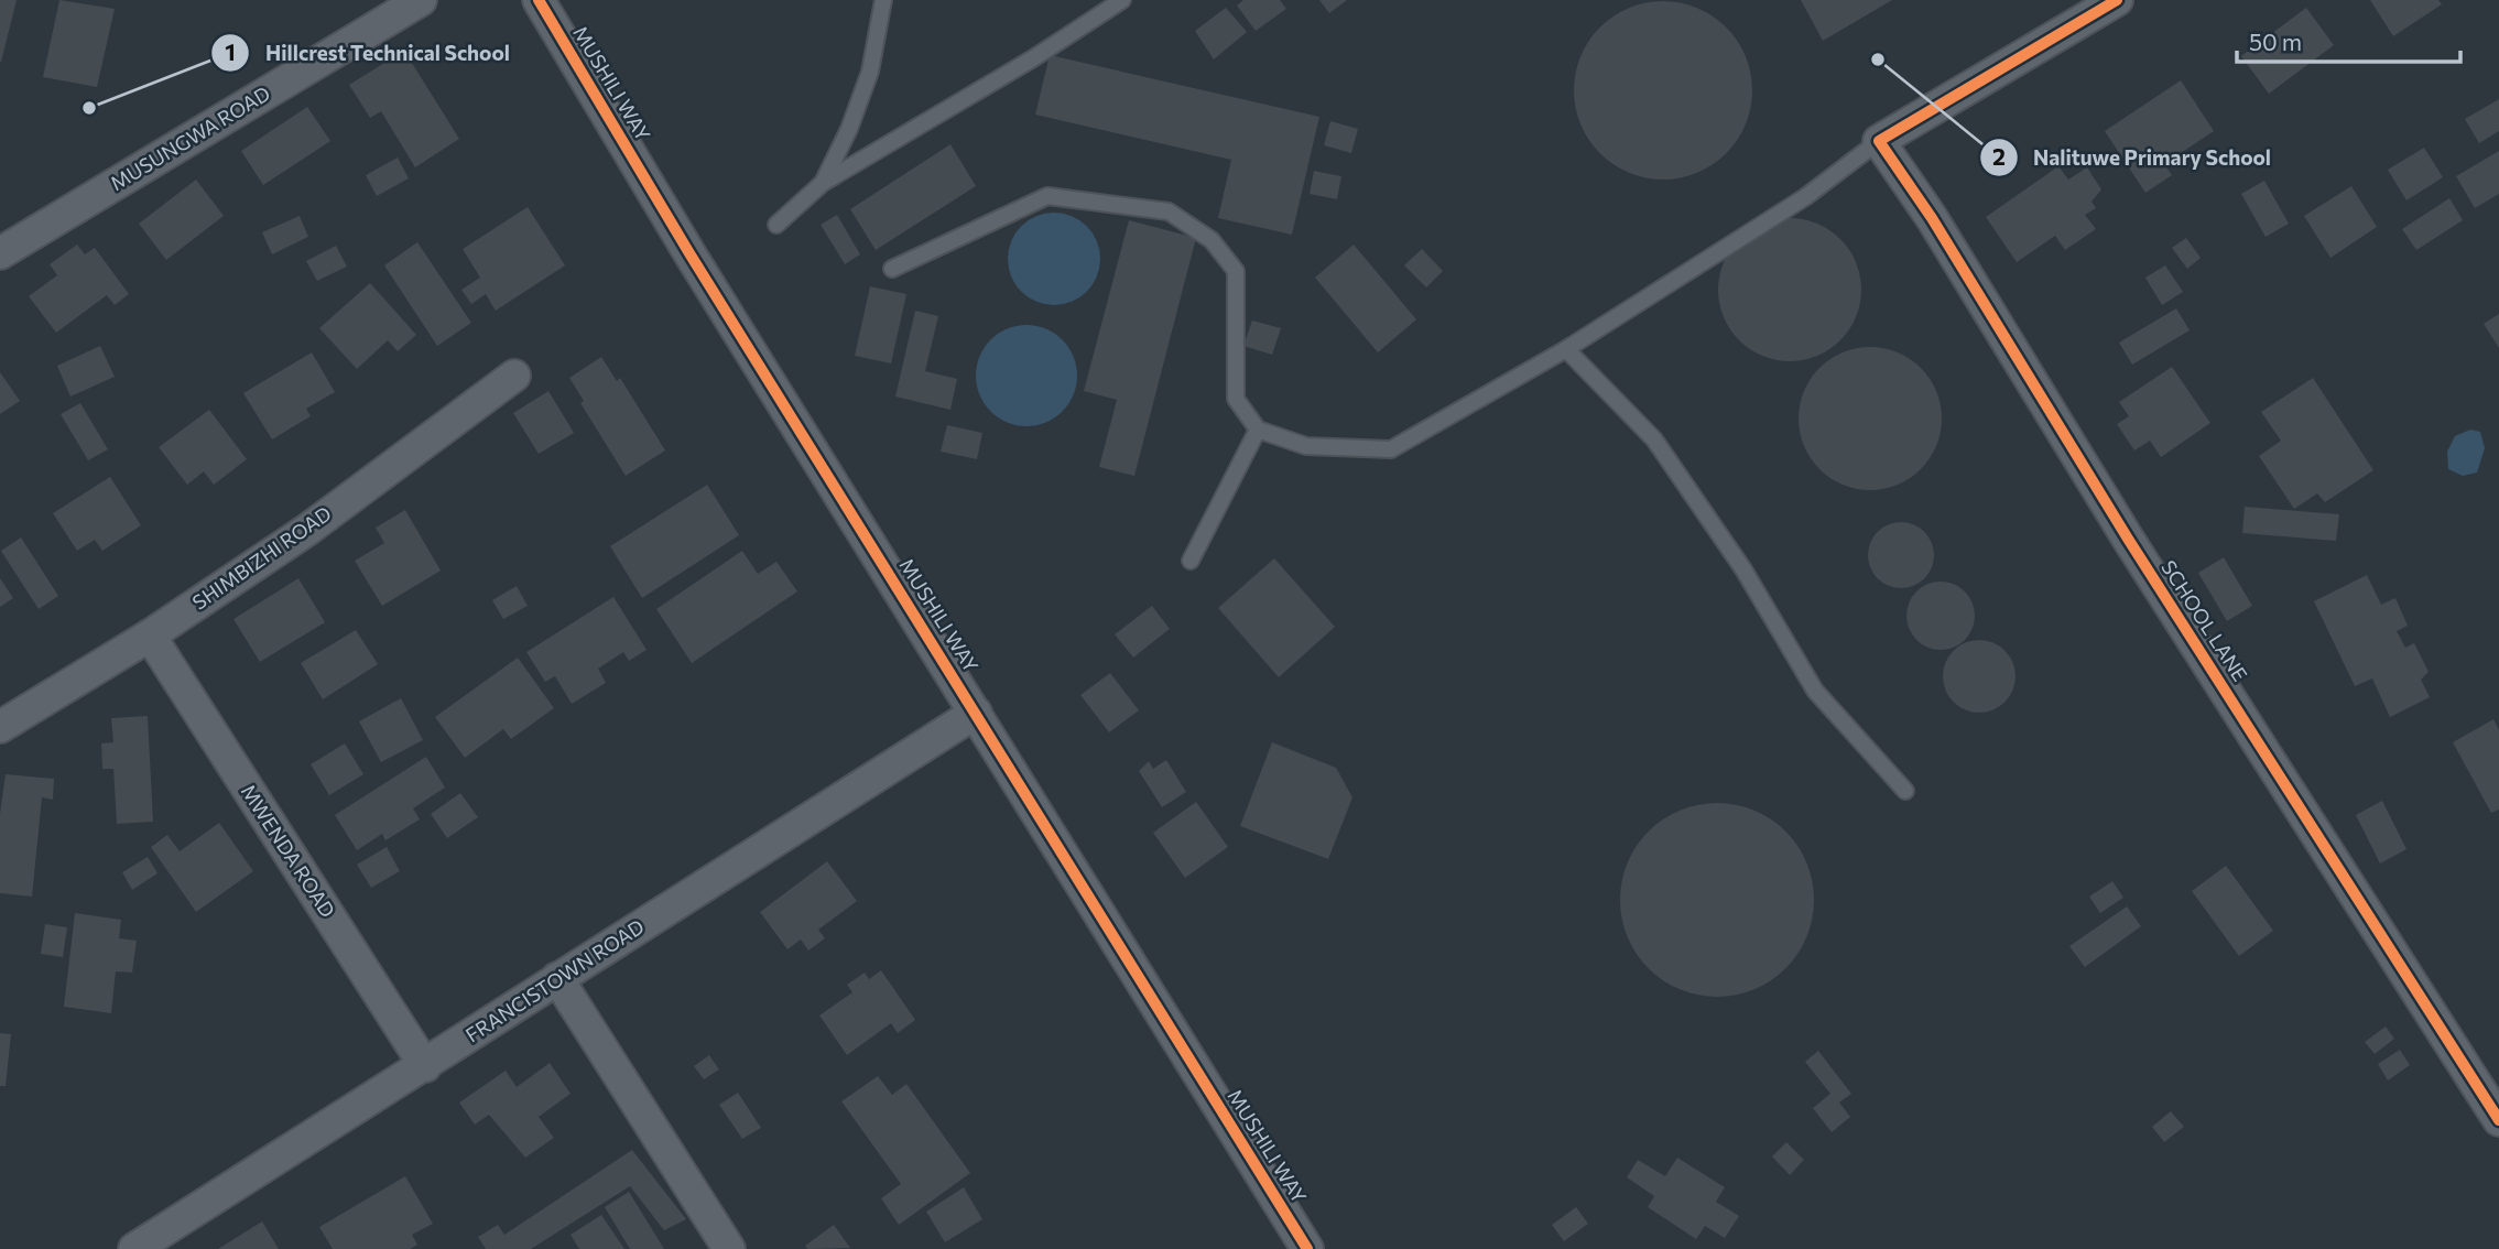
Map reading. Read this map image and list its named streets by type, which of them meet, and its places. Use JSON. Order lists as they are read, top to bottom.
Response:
{
  "streets": {
    "street": [
      "MUSHILI WAY",
      "MUSUNGWA ROAD",
      "SHIMBIZHI ROAD",
      "SCHOOL LANE",
      "MWENDA ROAD",
      "FRANCISTOWN ROAD"
    ]
  },
  "crossings": [
    ["MUSHILI WAY", "FRANCISTOWN ROAD"],
    ["SHIMBIZHI ROAD", "MWENDA ROAD"],
    ["MWENDA ROAD", "FRANCISTOWN ROAD"]
  ],
  "places": ["Nalituwe Primary School", "Hillcrest Technical School"],
  "scale_bar": "50 m"
}
